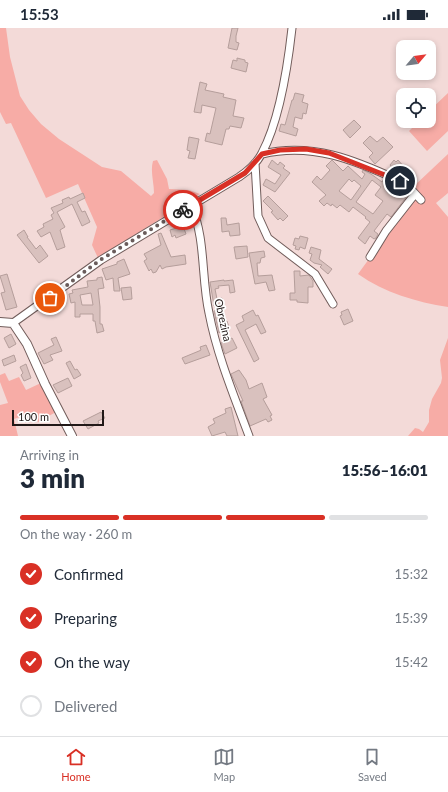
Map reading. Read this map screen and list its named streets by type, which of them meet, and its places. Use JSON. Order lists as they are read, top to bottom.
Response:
{
  "streets": {
    "street": ["Obrezina"]
  },
  "scale_bar": "100 m",
  "north": "top right",
  "page": {
    "status": "15:53",
    "scale": "100 m",
    "heading": ["3 min", "Arriving in", "15:56–16:01"],
    "bar": "On the way · 260 m",
    "list": [
      ["Confirmed", "15:32"],
      ["Preparing", "15:39"],
      ["On the way", "15:42"],
      "Delivered"
    ],
    "tabs": ["Home", "Map", "Saved"]
  }
}
